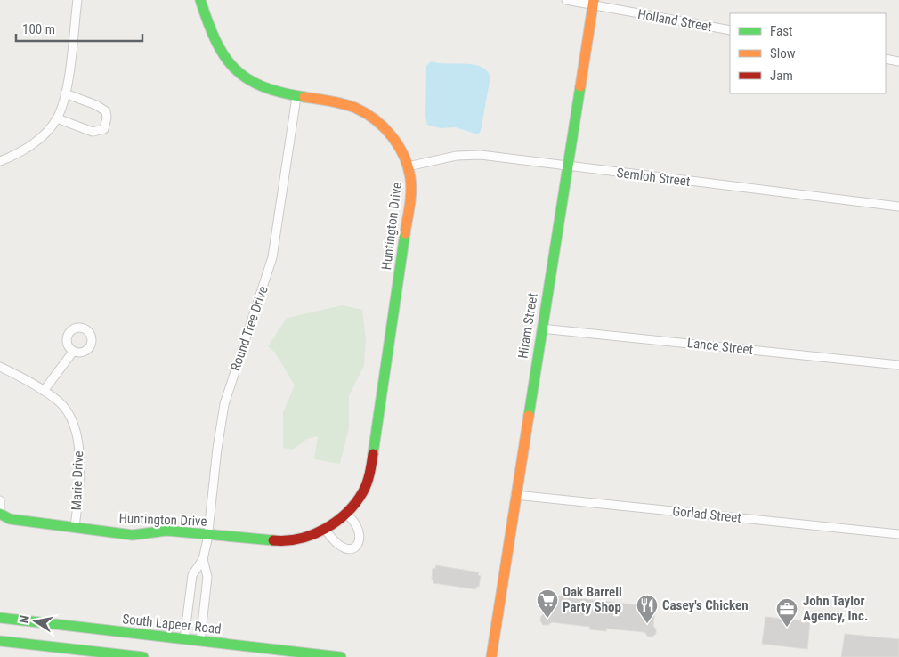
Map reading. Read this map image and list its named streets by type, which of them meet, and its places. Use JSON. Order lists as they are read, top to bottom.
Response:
{
  "streets": {
    "street": [
      "Holland Street",
      "Semloh Street",
      "Huntington Drive",
      "Hiram Street",
      "Round Tree Drive",
      "Lance Street",
      "Marie Drive",
      "Gorlad Street",
      "South Lapeer Road"
    ]
  },
  "crossings": [
    ["Holland Street", "Hiram Street"],
    ["Semloh Street", "Huntington Drive"],
    ["Semloh Street", "Hiram Street"],
    ["Huntington Drive", "Round Tree Drive"],
    ["Huntington Drive", "Marie Drive"],
    ["Hiram Street", "Lance Street"],
    ["Hiram Street", "Gorlad Street"],
    ["Round Tree Drive", "South Lapeer Road"]
  ],
  "places": {
    "supermarket": ["Oak Barrell Party Shop"],
    "restaurant": ["Casey's Chicken"],
    "office": ["John Taylor Agency, Inc."]
  },
  "legend": ["Fast", "Slow", "Jam"],
  "scale_bar": "100 m",
  "north": "left"
}
